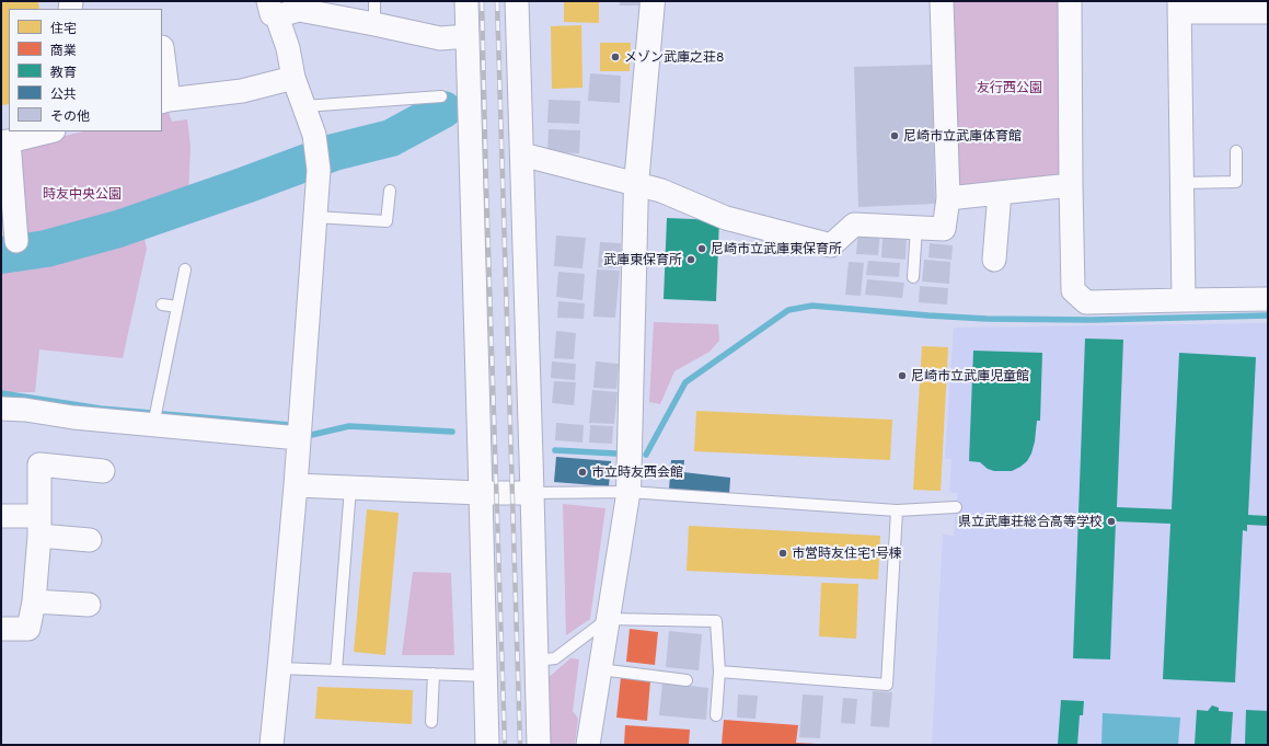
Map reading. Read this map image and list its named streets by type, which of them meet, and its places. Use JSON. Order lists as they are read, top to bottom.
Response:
{
  "parks": ["友行西公園", "時友中央公園"],
  "places": [
    "メゾン武庫之荘8",
    "尼崎市立武庫体育館",
    "尼崎市立武庫東保育所",
    "武庫東保育所",
    "尼崎市立武庫児童館",
    "市立時友西会館",
    "県立武庫荘総合高等学校",
    "市営時友住宅1号棟"
  ],
  "legend": [
    "住宅",
    "商業",
    "教育",
    "公共",
    "その他"
  ]
}
